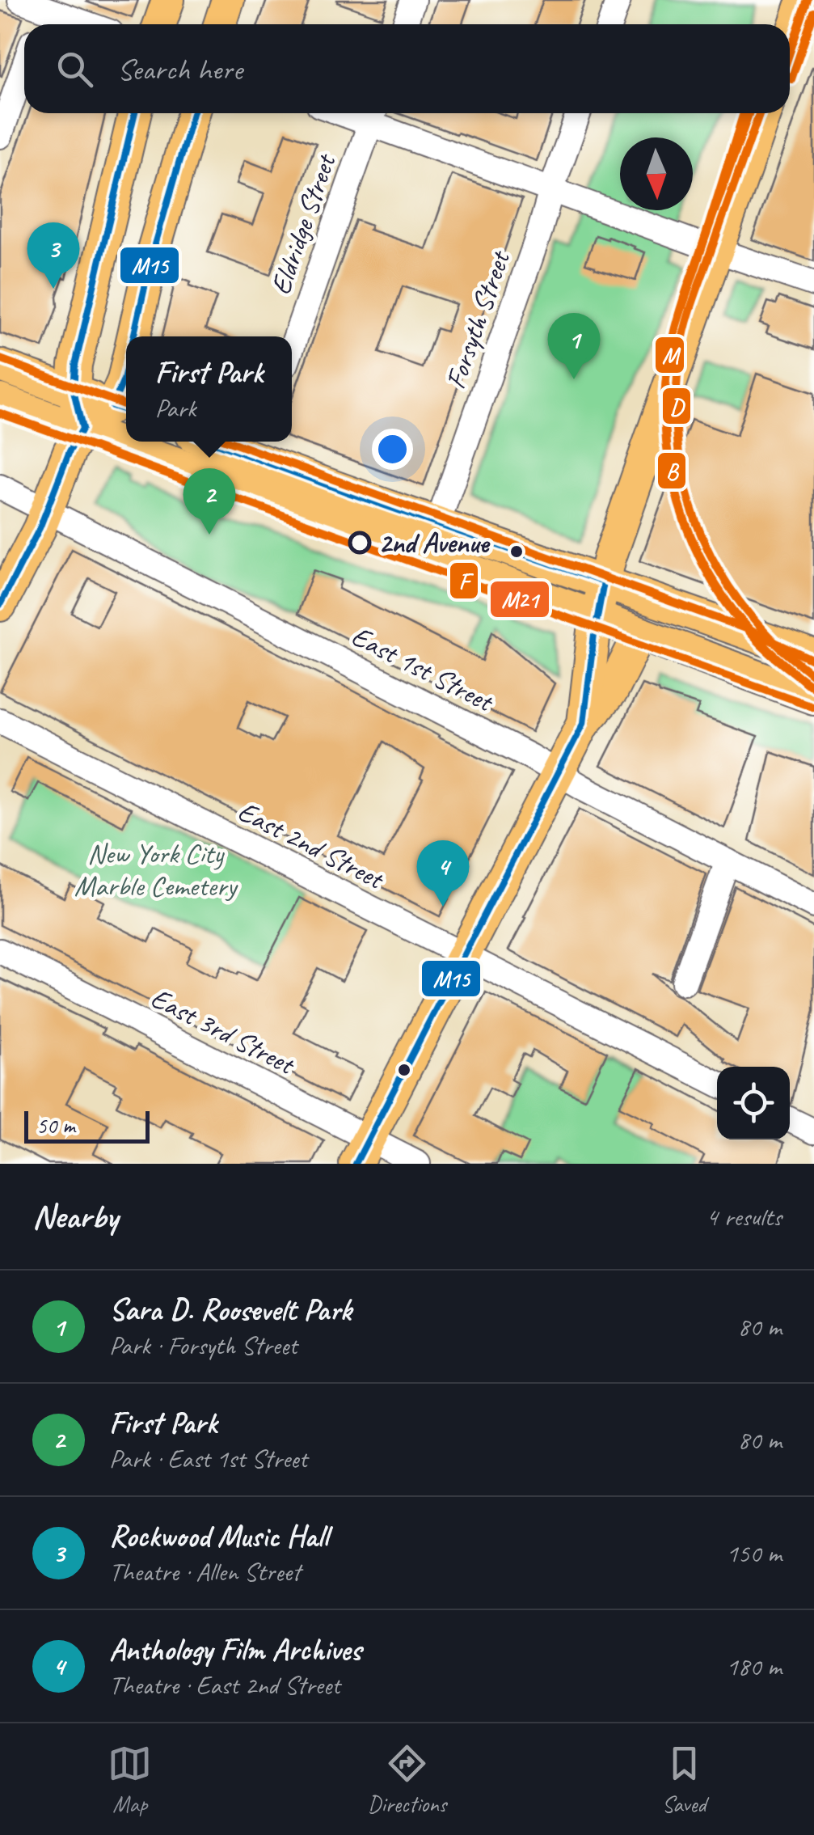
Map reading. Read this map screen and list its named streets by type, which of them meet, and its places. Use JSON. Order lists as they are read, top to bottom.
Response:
{
  "streets": {
    "street": [
      "Eldridge Street",
      "Forsyth Street",
      "East 1st Street",
      "East 2nd Street",
      "East 3rd Street"
    ]
  },
  "parks": ["New York City Marble Cemetery"],
  "places": ["2nd Avenue"],
  "lines": [
    "transit line D",
    "transit line B",
    "transit line M",
    "transit line M15",
    "transit line F",
    "transit line M21"
  ],
  "scale_bar": "50 m",
  "north": "bottom",
  "page": {
    "search": "Search here",
    "pins": [
      "3",
      "1",
      "2",
      "4"
    ],
    "popup": ["First Park", "Park"],
    "scale": "50 m",
    "heading": ["Nearby", "4 results"],
    "list": [
      {
        "mark": "1",
        "name": "Sara D. Roosevelt Park",
        "note": "Park · Forsyth Street",
        "value": "80 m"
      },
      {
        "mark": "2",
        "name": "First Park",
        "note": "Park · East 1st Street",
        "value": "80 m"
      },
      {
        "mark": "3",
        "name": "Rockwood Music Hall",
        "note": "Theatre · Allen Street",
        "value": "150 m"
      },
      {
        "mark": "4",
        "name": "Anthology Film Archives",
        "note": "Theatre · East 2nd Street",
        "value": "180 m"
      }
    ],
    "nav": ["Map", "Directions", "Saved"]
  }
}
